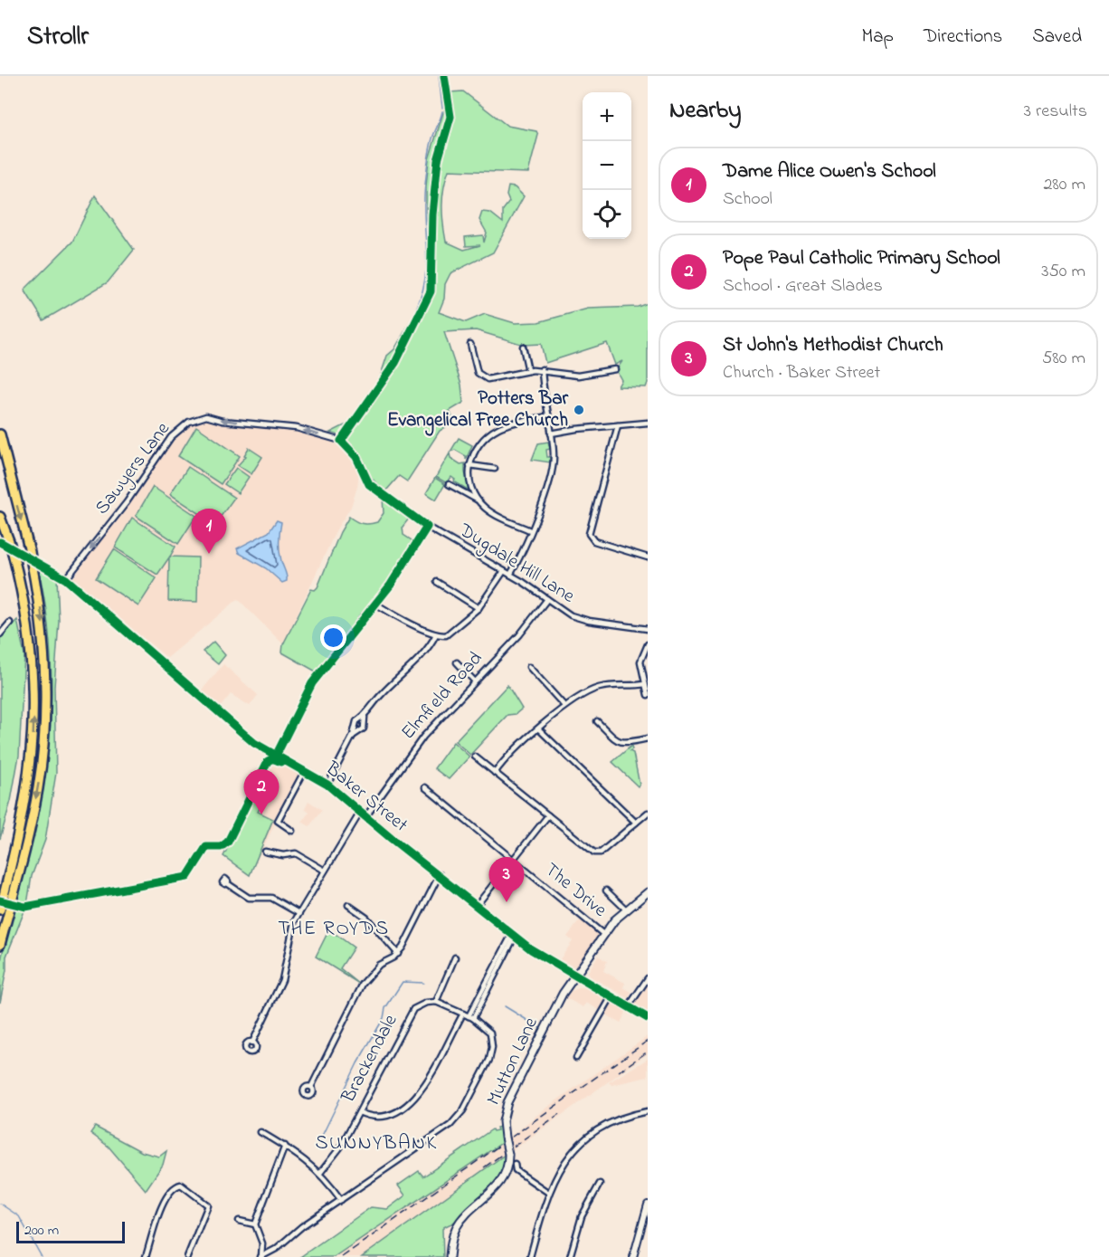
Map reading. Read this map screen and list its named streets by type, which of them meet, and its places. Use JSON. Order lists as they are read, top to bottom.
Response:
{
  "streets": {
    "main road": ["Mutton Lane"],
    "street": [
      "Sawyers Lane",
      "Dugdale Hill Lane",
      "Elmfield Road",
      "Baker Street",
      "The Drive",
      "Brackendale"
    ]
  },
  "crossings": [
    ["Sawyers Lane", "Dugdale Hill Lane"],
    ["Sawyers Lane", "Baker Street"],
    ["Dugdale Hill Lane", "Elmfield Road"],
    ["Elmfield Road", "Baker Street"],
    ["Baker Street", "Mutton Lane"],
    ["The Drive", "Mutton Lane"]
  ],
  "one_way": ["Sawyers Lane"],
  "districts": ["THE ROYDS", "SUNNYBANK"],
  "places": ["Potters Bar Evangelical Free Church"],
  "scale_bar": "200 m",
  "page": {
    "header": "Strollr",
    "nav": ["Map", "Directions", "Saved"],
    "heading": ["Nearby", "3 results"],
    "map_buttons": ["+", "−"],
    "list": [
      {
        "mark": "1",
        "name": "Dame Alice Owen's School",
        "note": "School",
        "value": "280 m"
      },
      {
        "mark": "2",
        "name": "Pope Paul Catholic Primary School",
        "note": "School · Great Slades",
        "value": "350 m"
      },
      {
        "mark": "3",
        "name": "St John's Methodist Church",
        "note": "Church · Baker Street",
        "value": "580 m"
      }
    ],
    "pins": ["1", "2", "3"],
    "scale": "200 m"
  }
}
